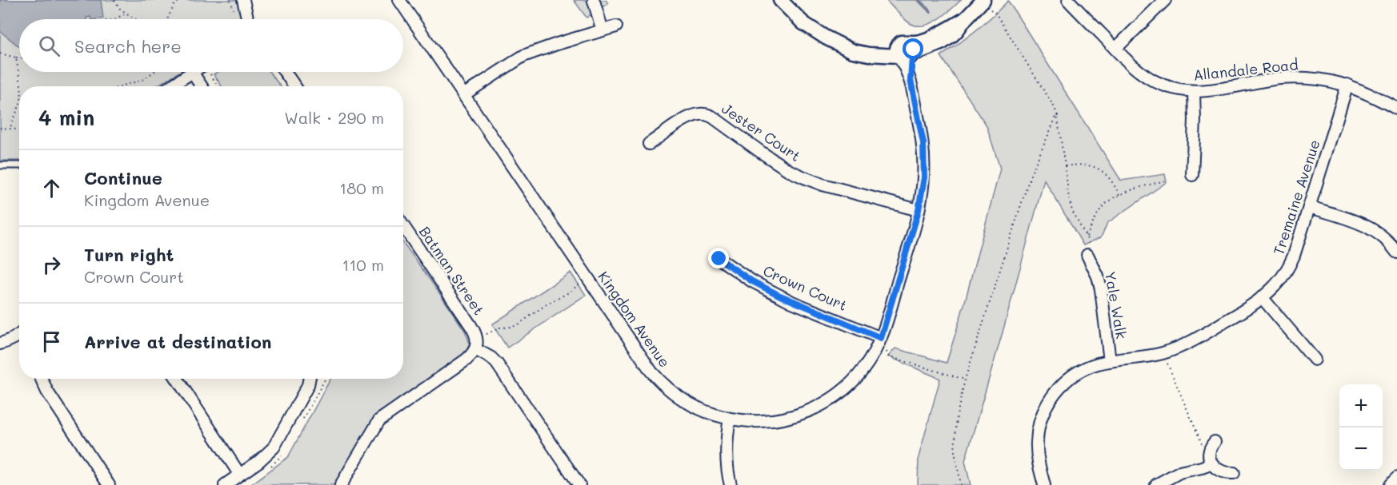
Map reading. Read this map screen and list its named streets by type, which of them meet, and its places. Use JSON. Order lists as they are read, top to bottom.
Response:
{
  "streets": {
    "street": [
      "Allandale Road",
      "Jester Court",
      "Tremaine Avenue",
      "Batman Street",
      "Crown Court",
      "Yale Walk",
      "Kingdom Avenue"
    ]
  },
  "crossings": [
    ["Allandale Road", "Tremaine Avenue"],
    ["Jester Court", "Kingdom Avenue"],
    ["Tremaine Avenue", "Yale Walk"],
    ["Crown Court", "Kingdom Avenue"]
  ],
  "page": {
    "search": "Search here",
    "heading": ["4 min", "Walk · 290 m"],
    "list": [
      ["Continue", "Kingdom Avenue", "180 m"],
      ["Turn right", "Crown Court", "110 m"],
      "Arrive at destination"
    ],
    "map_buttons": ["+", "−"]
  }
}
